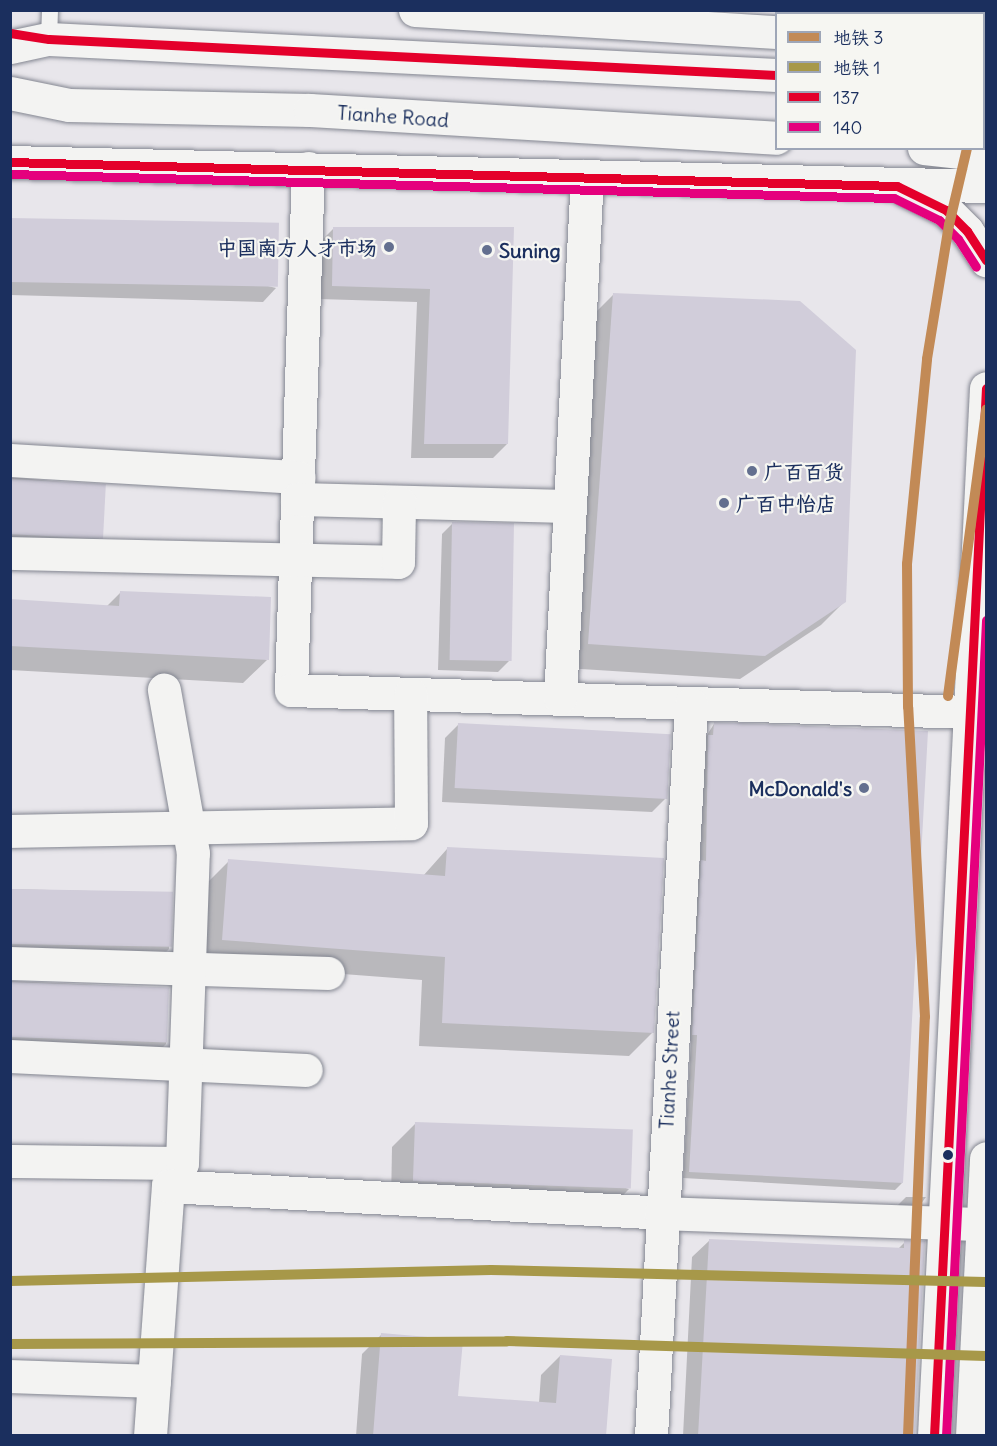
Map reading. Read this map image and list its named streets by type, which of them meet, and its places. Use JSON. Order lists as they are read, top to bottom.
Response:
{
  "streets": {
    "main road": ["Tianhe Road", "Tianhe Street"]
  },
  "places": [
    "中国南方人才市场",
    "Suning",
    "广百百货",
    "广百中怡店",
    "McDonald's"
  ],
  "lines": [
    "transit line 137",
    "metro line 3",
    "transit line 140",
    "metro line 1"
  ],
  "legend": [
    "地铁 3",
    "地铁 1",
    "137",
    "140"
  ]
}
